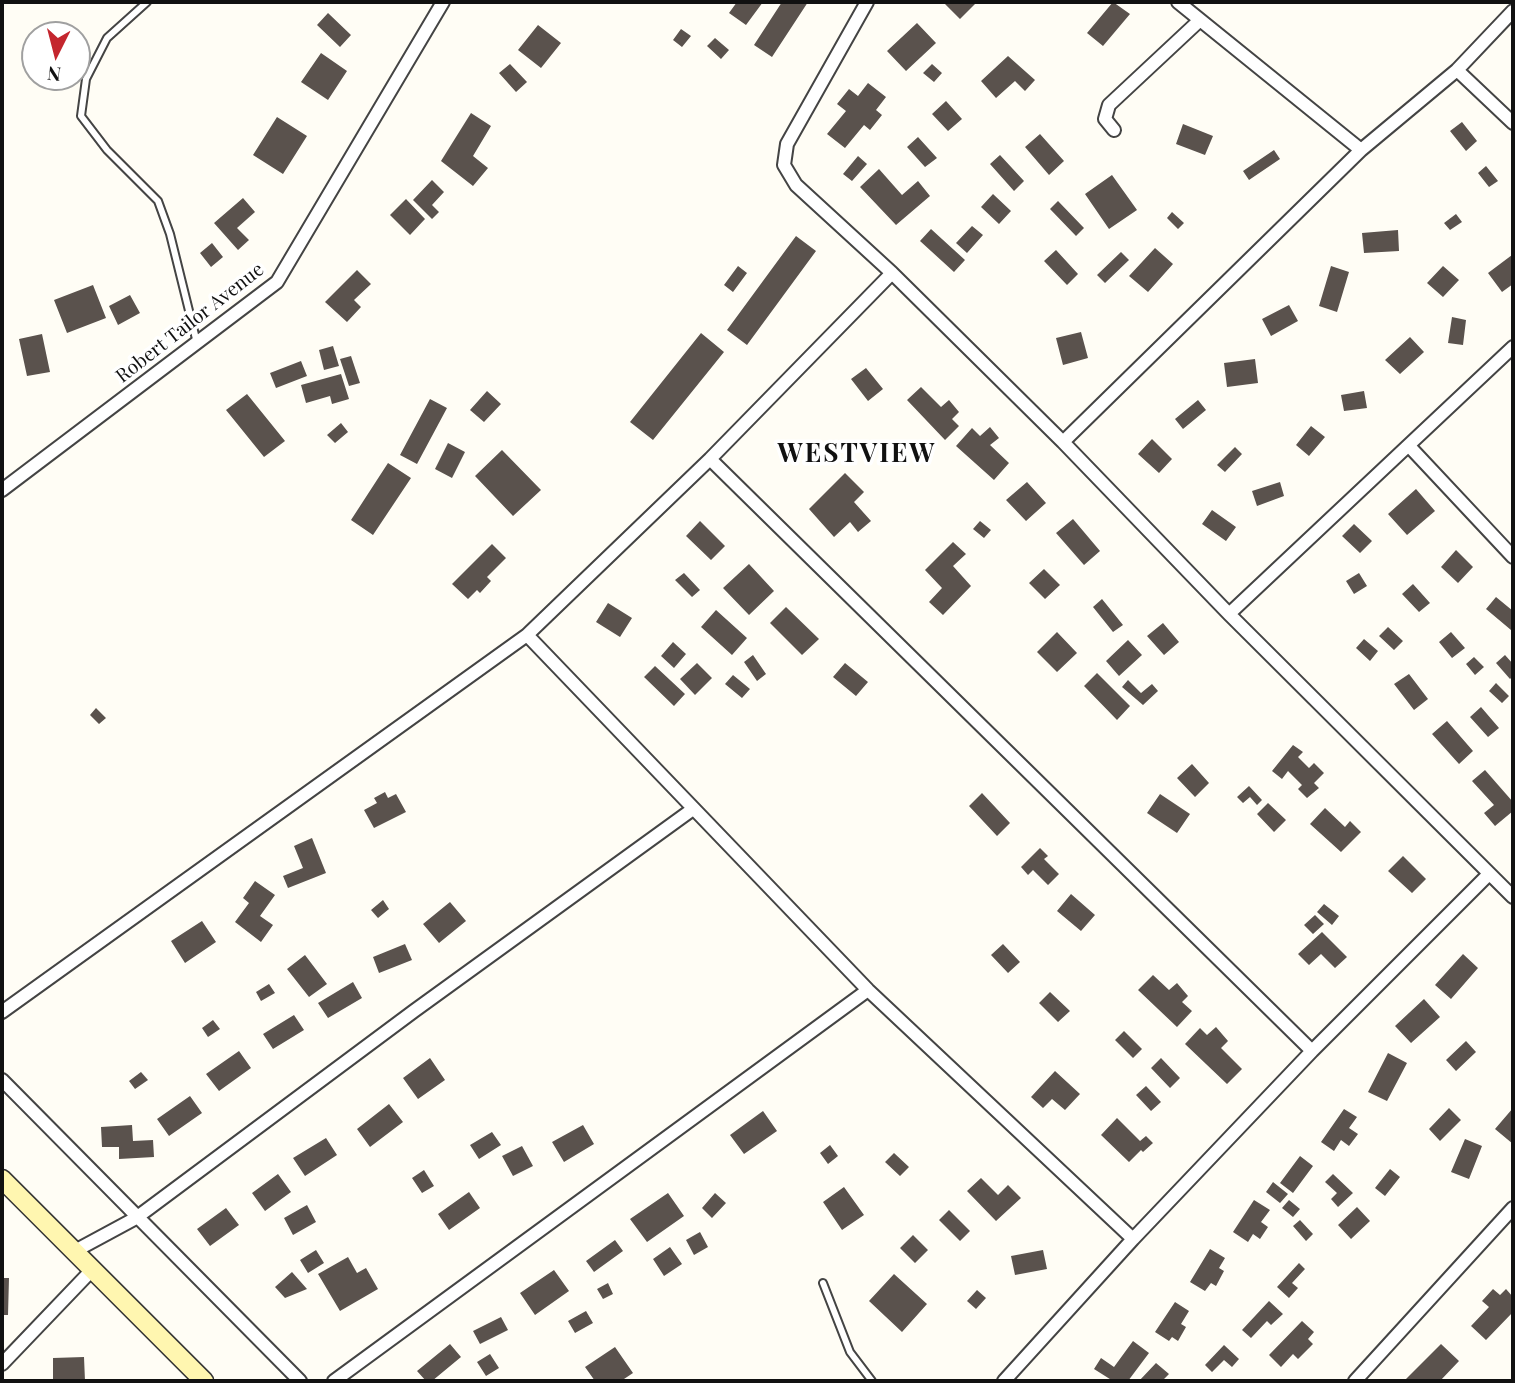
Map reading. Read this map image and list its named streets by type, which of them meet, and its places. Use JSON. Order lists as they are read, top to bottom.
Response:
{
  "streets": {
    "street": ["Robert Tailor Avenue"]
  },
  "districts": ["WESTVIEW"],
  "north": "bottom"
}
